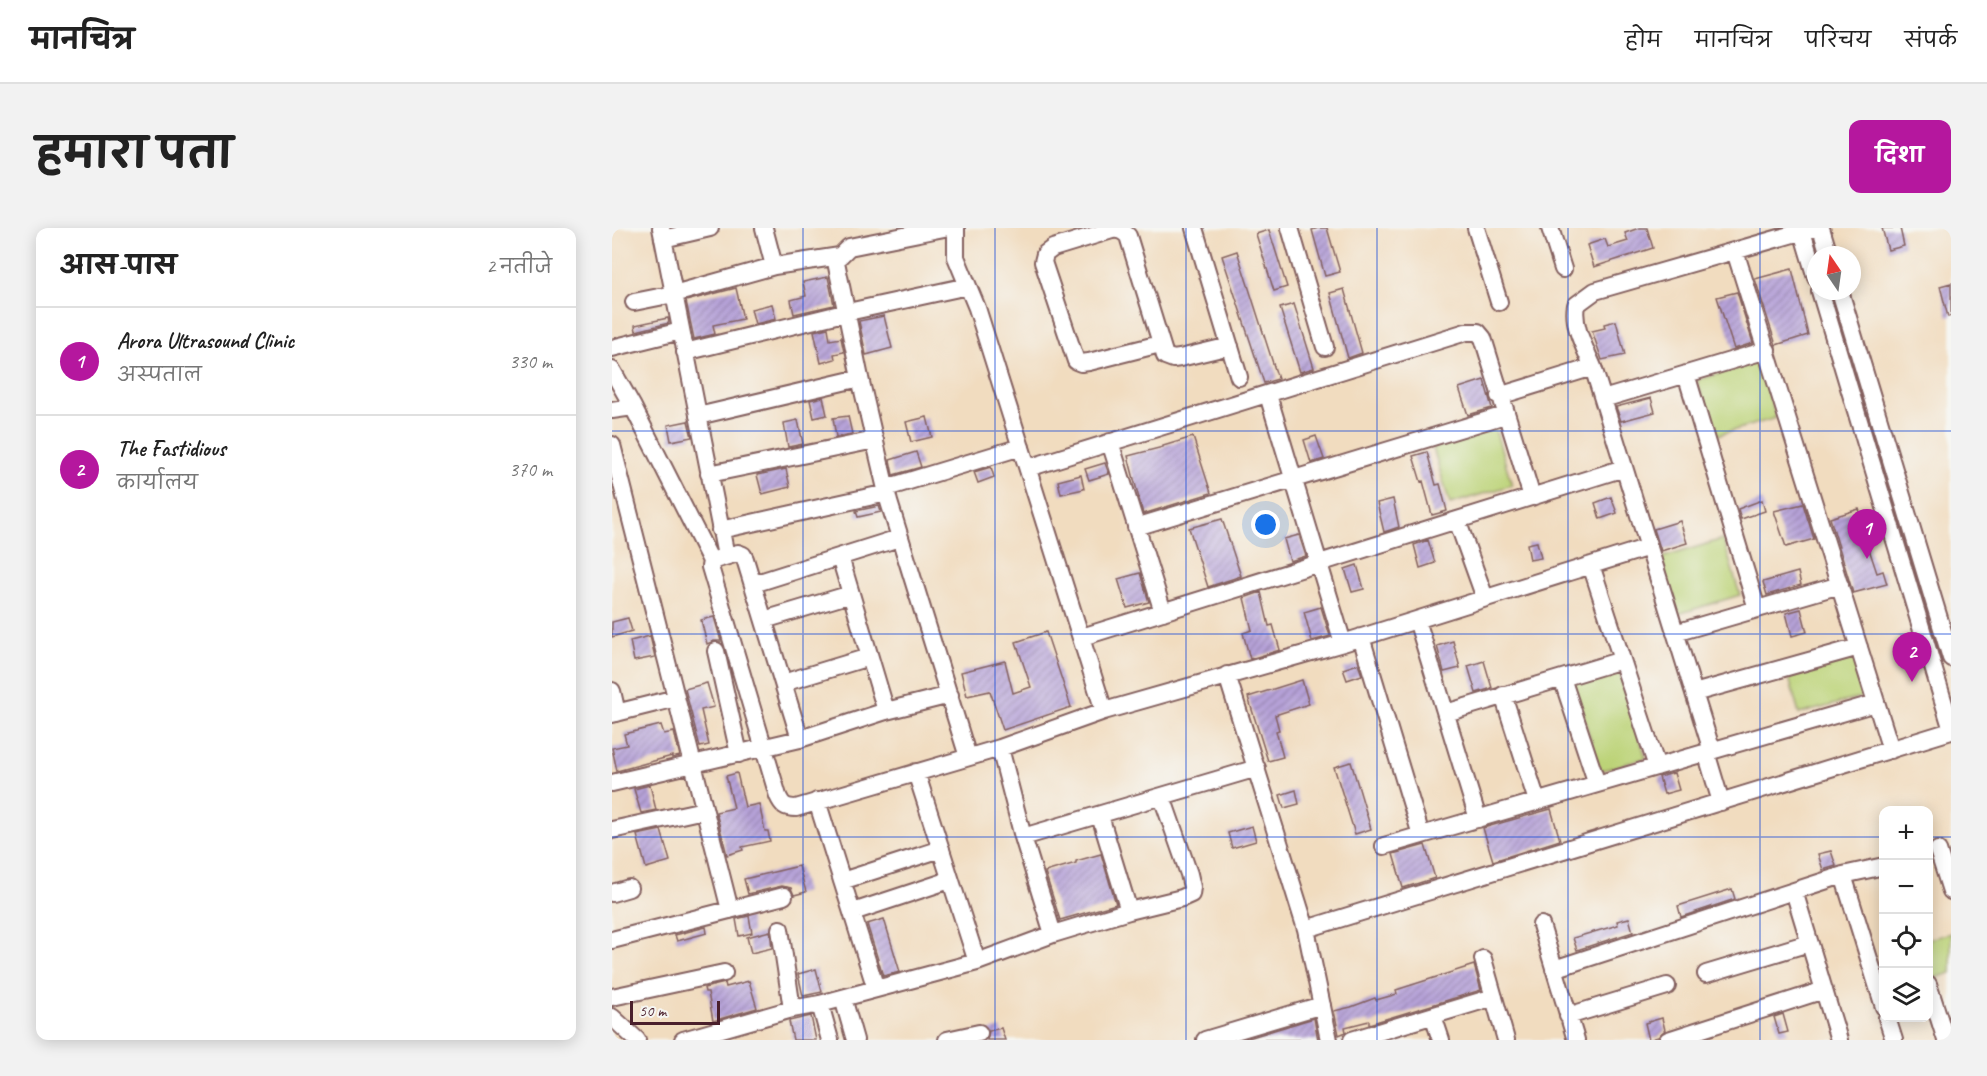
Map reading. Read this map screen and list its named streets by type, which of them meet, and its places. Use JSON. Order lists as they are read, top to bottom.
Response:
{
  "scale_bar": "50 m",
  "north": "top",
  "page": {
    "header": "मानचित्र",
    "nav": [
      "होम",
      "मानचित्र",
      "परिचय",
      "संपर्क"
    ],
    "title": "हमारा पता",
    "buttons": "दिशा",
    "heading": ["आस-पास", "2 नतीजे"],
    "list": [
      {
        "mark": "1",
        "name": "Arora Ultrasound Clinic",
        "note": "अस्पताल",
        "value": "330 m"
      },
      {
        "mark": "2",
        "name": "The Fastidious",
        "note": "कार्यालय",
        "value": "370 m"
      }
    ],
    "pins": ["1", "2"],
    "map_buttons": ["+", "−"],
    "scale": "50 m"
  }
}
